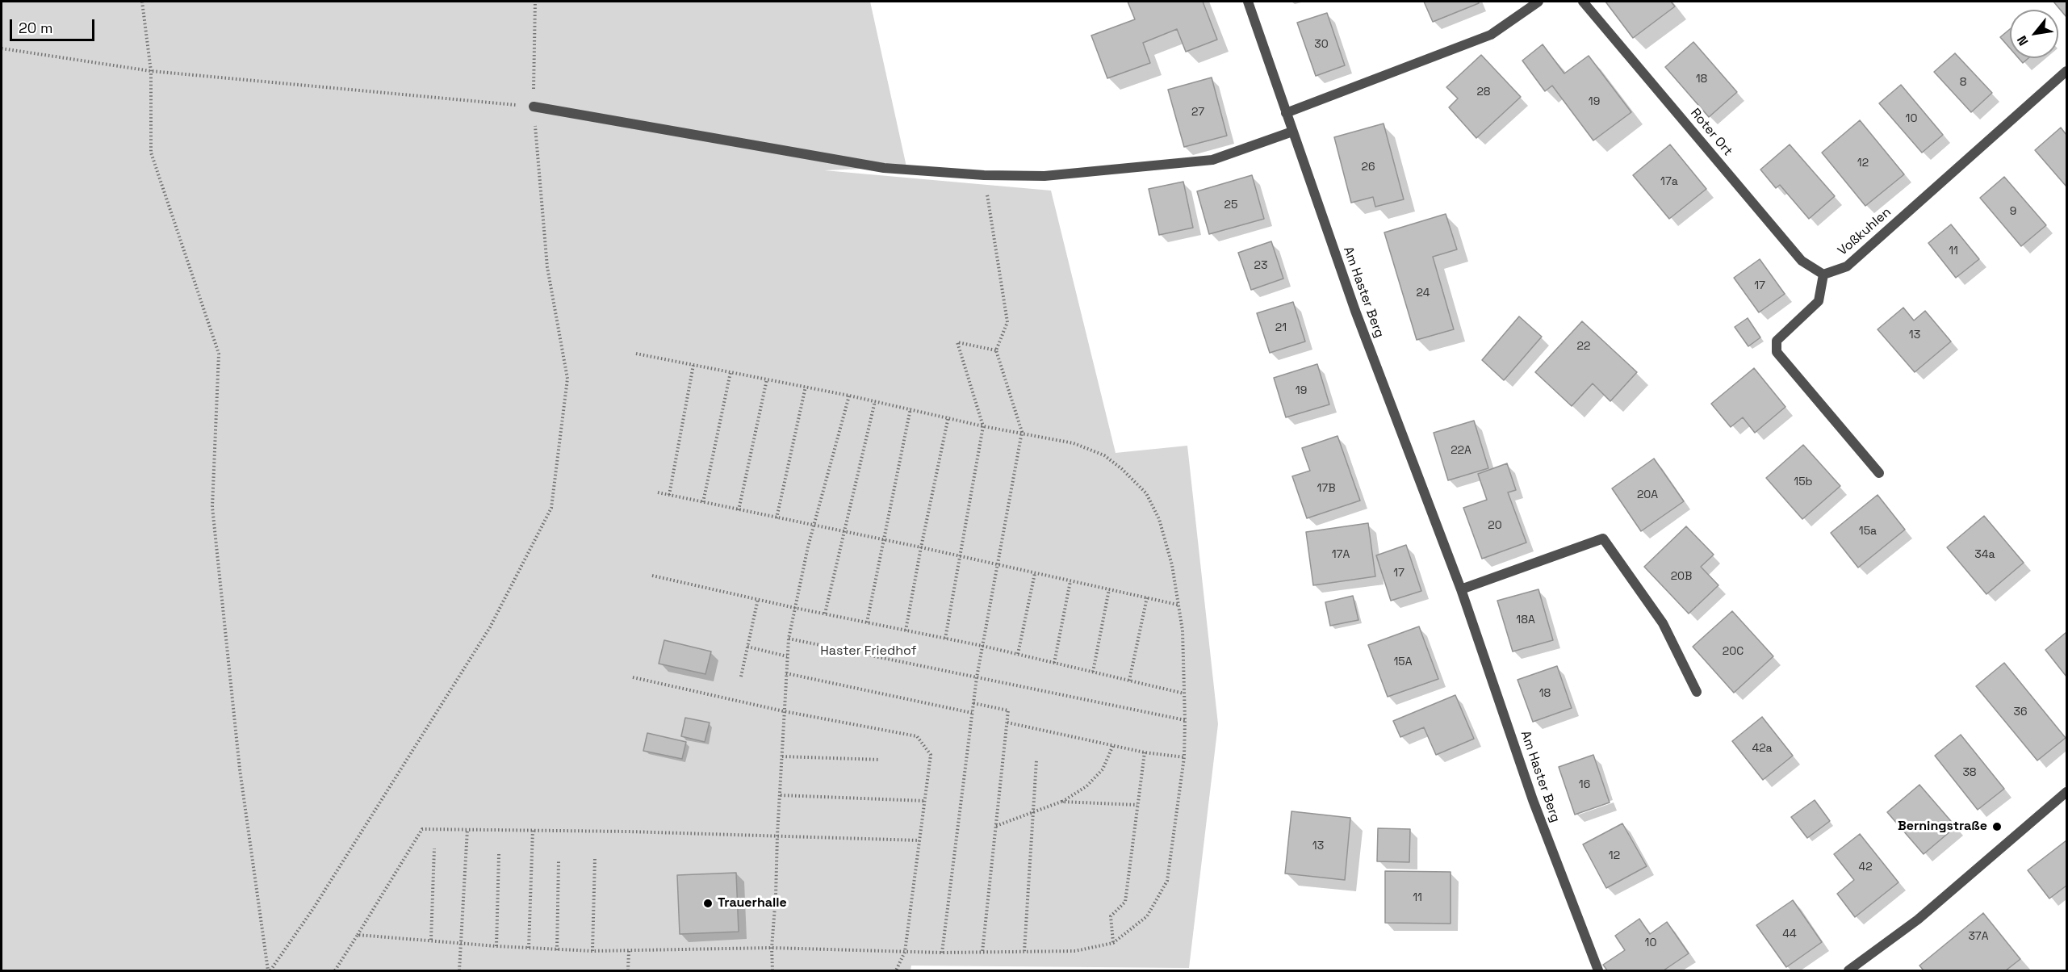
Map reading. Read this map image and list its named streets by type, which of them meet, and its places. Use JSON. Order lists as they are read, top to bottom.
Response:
{
  "streets": {
    "street": ["Roter Ort", "Voßkuhlen", "Am Haster Berg"]
  },
  "crossings": [
    ["Roter Ort", "Voßkuhlen"]
  ],
  "parks": ["Haster Friedhof"],
  "places": ["Berningstraße", "Trauerhalle"],
  "house_numbers": [
    "30",
    "18",
    "8",
    "28",
    "19",
    "27",
    "10",
    "12",
    "26",
    "17a",
    "25",
    "9",
    "11",
    "23",
    "17",
    "24",
    "21",
    "13",
    "22",
    "19",
    "22A",
    "15b",
    "17B",
    "20A",
    "20",
    "15a",
    "17A",
    "34a",
    "17",
    "20B",
    "18A",
    "20C",
    "15A",
    "18",
    "36",
    "42a",
    "38",
    "16",
    "13",
    "12",
    "42",
    "11",
    "44",
    "37A",
    "10"
  ],
  "scale_bar": "20 m",
  "north": "bottom left"
}
